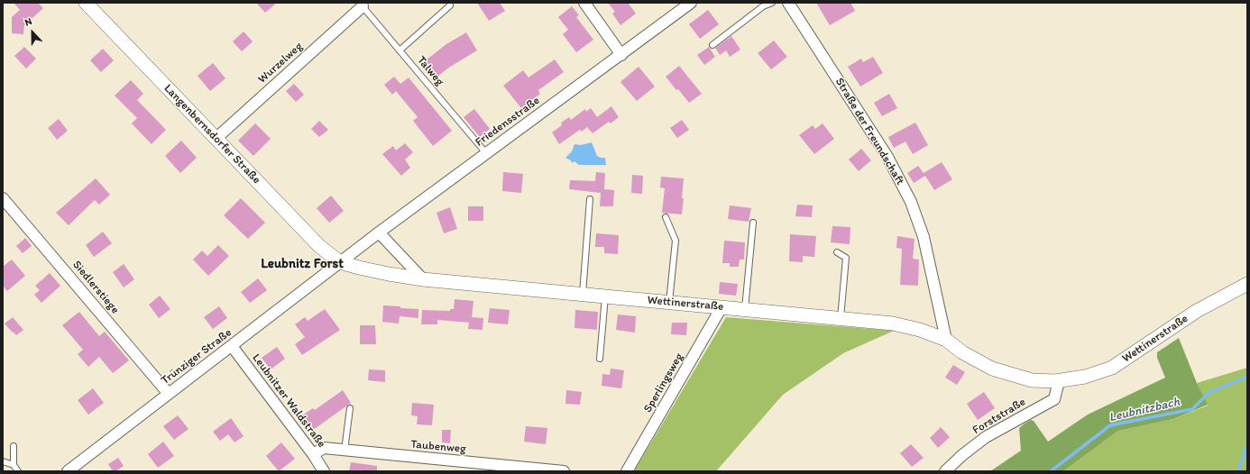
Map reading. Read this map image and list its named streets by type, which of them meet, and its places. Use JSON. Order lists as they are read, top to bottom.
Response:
{
  "streets": {
    "street": [
      "Wurzelweg",
      "Friedensstraße",
      "Straße der Freundschaft",
      "Langenbernsdorfer Straße",
      "Siedlerstiege",
      "Wettinerstraße",
      "Trünziger Straße",
      "Sperlingsweg",
      "Leubnitzer Waldstraße",
      "Forststraße",
      "Taubenweg"
    ],
    "lane": ["Talweg"]
  },
  "crossings": [
    ["Wurzelweg", "Talweg"],
    ["Wurzelweg", "Langenbernsdorfer Straße"],
    ["Talweg", "Friedensstraße"],
    ["Friedensstraße", "Langenbernsdorfer Straße"],
    ["Friedensstraße", "Wettinerstraße"],
    ["Friedensstraße", "Trünziger Straße"],
    ["Straße der Freundschaft", "Wettinerstraße"],
    ["Langenbernsdorfer Straße", "Wettinerstraße"],
    ["Langenbernsdorfer Straße", "Trünziger Straße"],
    ["Siedlerstiege", "Trünziger Straße"],
    ["Wettinerstraße", "Trünziger Straße"],
    ["Wettinerstraße", "Sperlingsweg"],
    ["Wettinerstraße", "Forststraße"],
    ["Trünziger Straße", "Leubnitzer Waldstraße"],
    ["Leubnitzer Waldstraße", "Taubenweg"]
  ],
  "districts": ["Leubnitz Forst"],
  "water": ["Leubnitzbach"],
  "north": "top"
}
